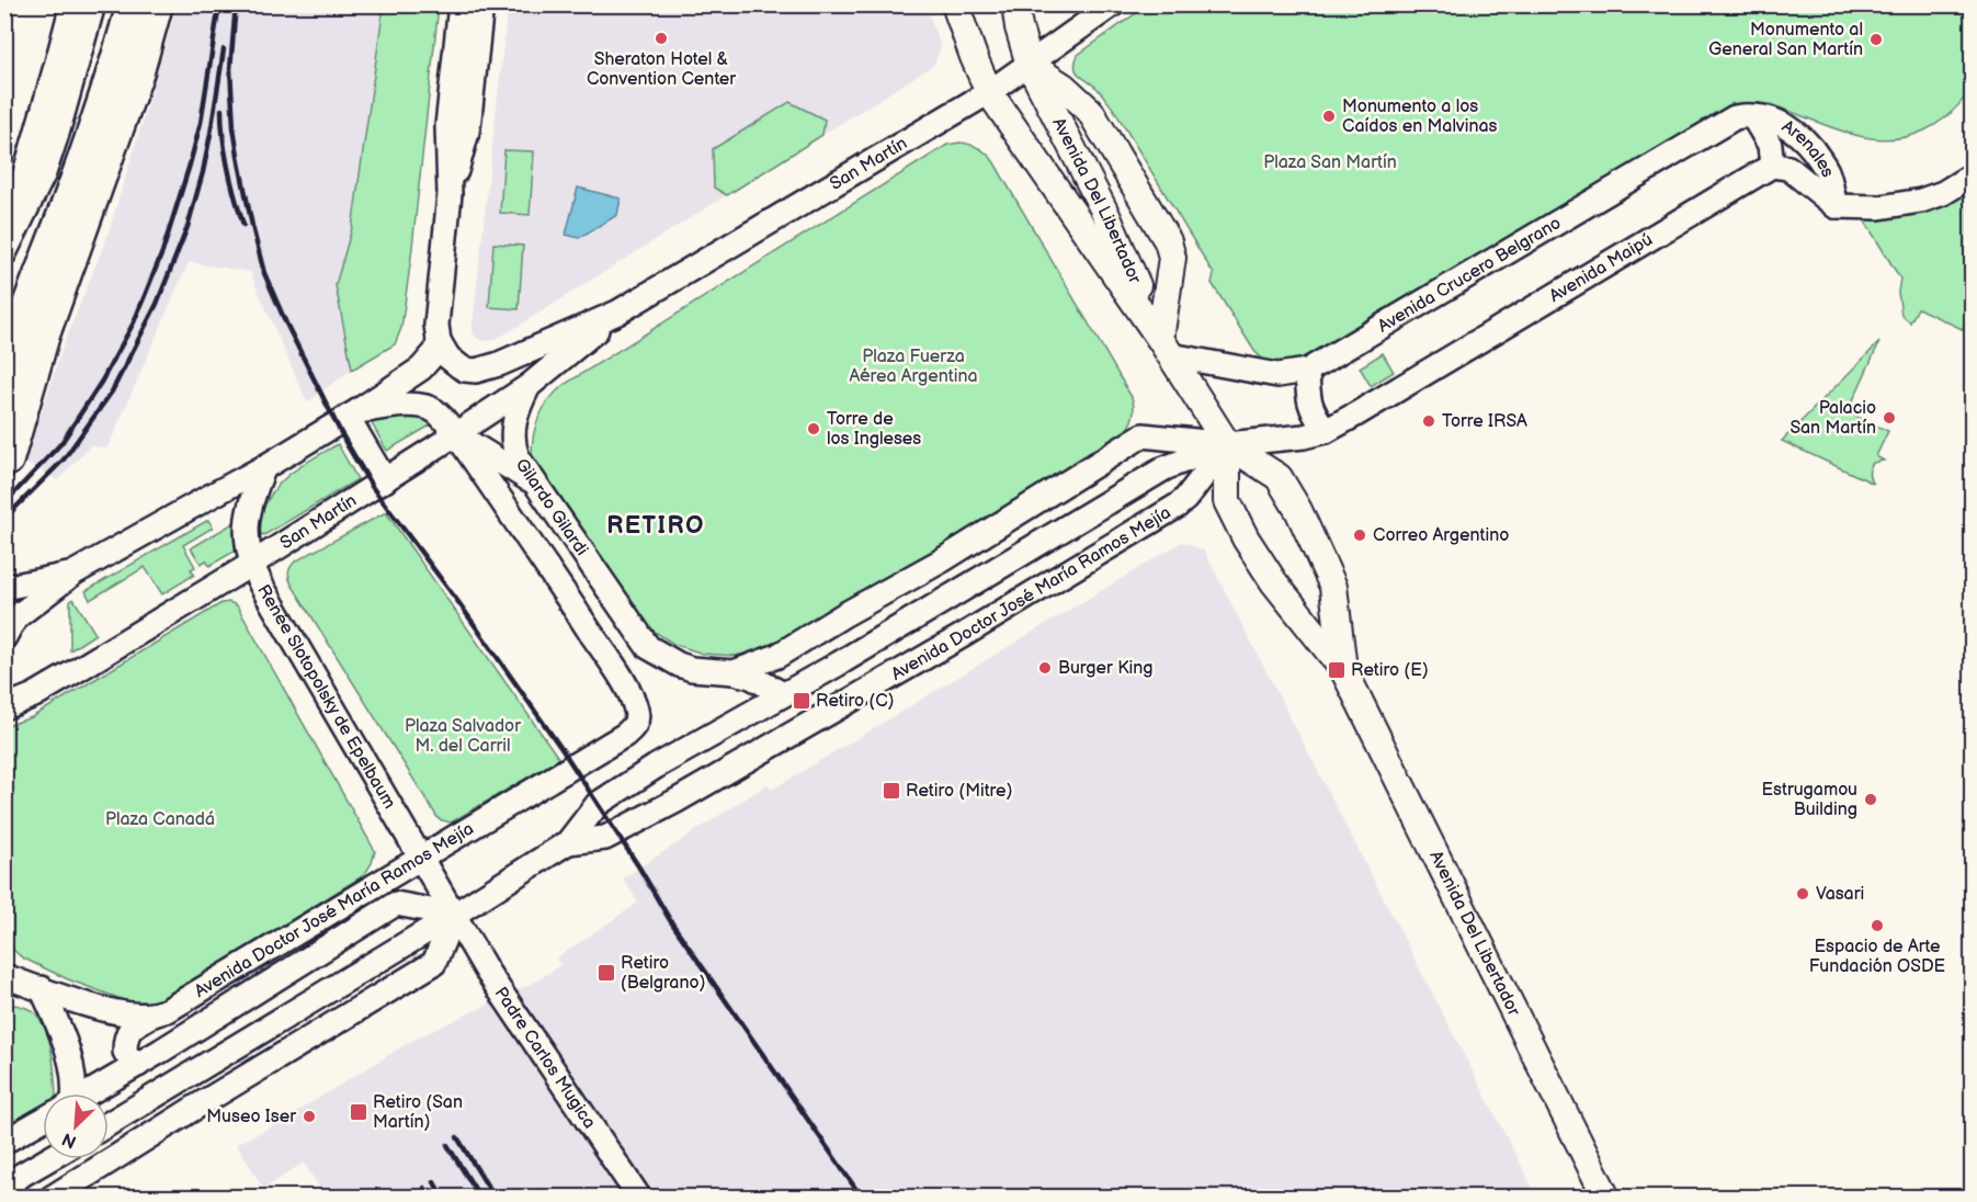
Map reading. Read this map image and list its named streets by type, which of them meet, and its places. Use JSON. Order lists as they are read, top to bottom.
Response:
{
  "streets": {
    "main road": [
      "Arenales",
      "San Martín",
      "Avenida Del Libertador",
      "Avenida Maipú",
      "Avenida Crucero Belgrano",
      "Gilardo Gilardi",
      "Avenida Doctor José María Ramos Mejía",
      "Renée Slotopolsky de Epelbaum",
      "Padre Carlos Mugica"
    ]
  },
  "crossings": [
    ["Arenales", "Avenida Crucero Belgrano"],
    ["San Martín", "Avenida Del Libertador"],
    ["San Martín", "Gilardo Gilardi"],
    ["San Martín", "Renée Slotopolsky de Epelbaum"],
    ["Avenida Del Libertador", "Avenida Maipú"],
    ["Avenida Del Libertador", "Avenida Crucero Belgrano"],
    ["Avenida Del Libertador", "Avenida Doctor José María Ramos Mejía"],
    ["Avenida Maipú", "Avenida Doctor José María Ramos Mejía"],
    ["Gilardo Gilardi", "Avenida Doctor José María Ramos Mejía"],
    ["Avenida Doctor José María Ramos Mejía", "Renée Slotopolsky de Epelbaum"],
    ["Avenida Doctor José María Ramos Mejía", "Padre Carlos Mugica"],
    ["Renée Slotopolsky de Epelbaum", "Padre Carlos Mugica"]
  ],
  "districts": ["RETIRO"],
  "parks": [
    "Plaza San Martín",
    "Plaza Fuerza Aérea Argentina",
    "Plaza Salvador M. del Carril",
    "Plaza Canadá"
  ],
  "places": {
    "other": [
      "Sheraton Hotel & Convention Center",
      "Monumento al General San Martín",
      "Monumento a los Caídos en Malvinas",
      "Palacio San Martín",
      "Torre IRSA",
      "Torre de los Ingleses",
      "Correo Argentino",
      "Burger King",
      "Estrugamou Building",
      "Vasari",
      "Espacio de Arte Fundación OSDE",
      "Museo Iser"
    ],
    "transit": [
      "Retiro (E)",
      "Retiro (C)",
      "Retiro (Mitre)",
      "Retiro (Belgrano)",
      "Retiro (San Martín)"
    ]
  },
  "north": "bottom left"
}
